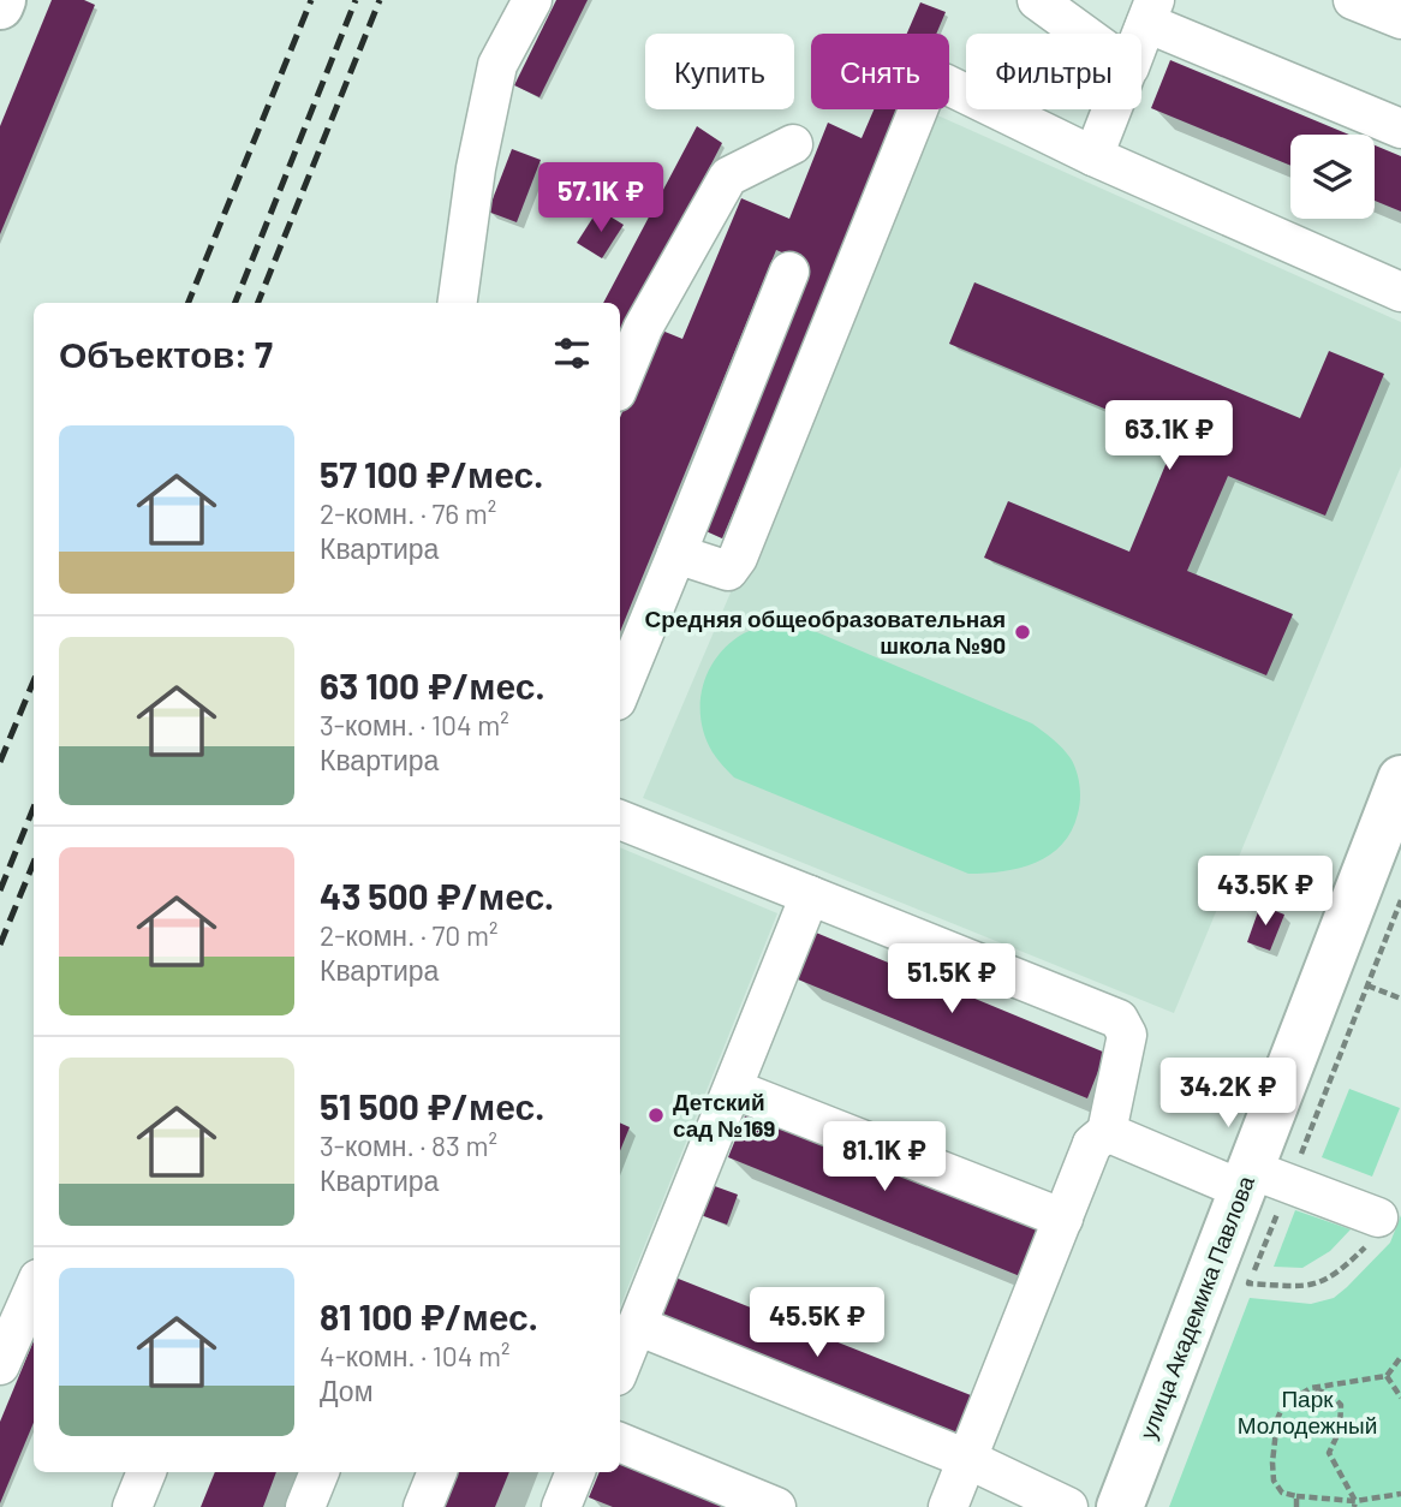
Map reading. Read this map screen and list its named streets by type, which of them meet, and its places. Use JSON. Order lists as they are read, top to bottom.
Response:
{
  "streets": {
    "main road": ["улица Академика Павлова"]
  },
  "parks": ["Парк Молодежный"],
  "places": ["Средняя общеобразовательная школа №90", "Детский сад №169"],
  "page": {
    "chip": ["Купить", "Снять", "Фильтры"],
    "price": [
      "57.1K ₽",
      "63.1K ₽",
      "43.5K ₽",
      "51.5K ₽",
      "34.2K ₽",
      "81.1K ₽",
      "45.5K ₽"
    ],
    "heading": "Объектов: 7",
    "list": [
      {
        "name": "57 100 ₽/мес.",
        "note": "2-комн. · 76 m² · Квартира"
      },
      {
        "name": "63 100 ₽/мес.",
        "note": "3-комн. · 104 m² · Квартира"
      },
      {
        "name": "43 500 ₽/мес.",
        "note": "2-комн. · 70 m² · Квартира"
      },
      {
        "name": "51 500 ₽/мес.",
        "note": "3-комн. · 83 m² · Квартира"
      },
      {
        "name": "81 100 ₽/мес.",
        "note": "4-комн. · 104 m² · Дом"
      }
    ]
  }
}
